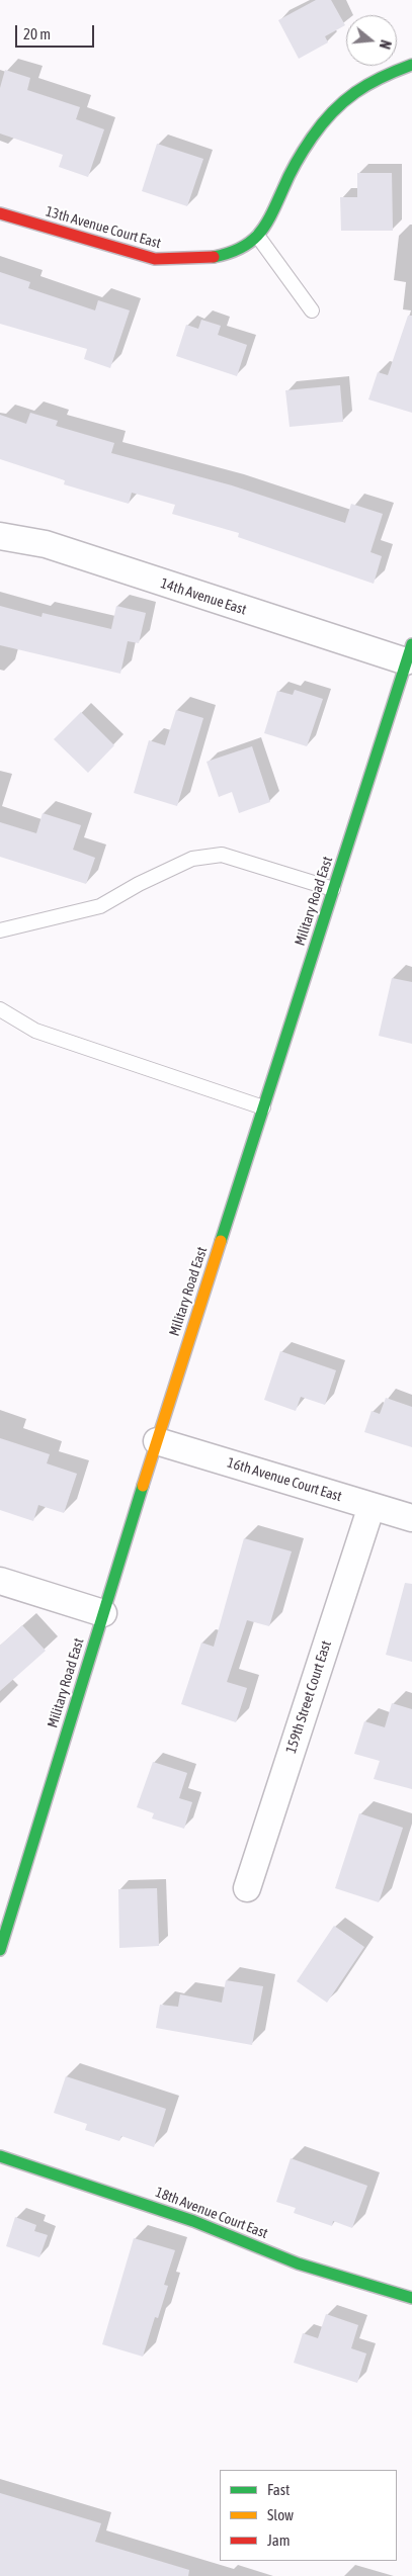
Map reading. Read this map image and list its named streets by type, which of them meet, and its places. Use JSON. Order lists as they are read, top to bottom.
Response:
{
  "streets": {
    "street": [
      "13th Avenue Court East",
      "14th Avenue East",
      "Military Road East",
      "16th Avenue Court East",
      "159th Street Court East",
      "18th Avenue Court East"
    ]
  },
  "crossings": [
    ["14th Avenue East", "Military Road East"],
    ["Military Road East", "16th Avenue Court East"],
    ["16th Avenue Court East", "159th Street Court East"]
  ],
  "legend": ["Fast", "Slow", "Jam"],
  "scale_bar": "20 m",
  "north": "right"
}
